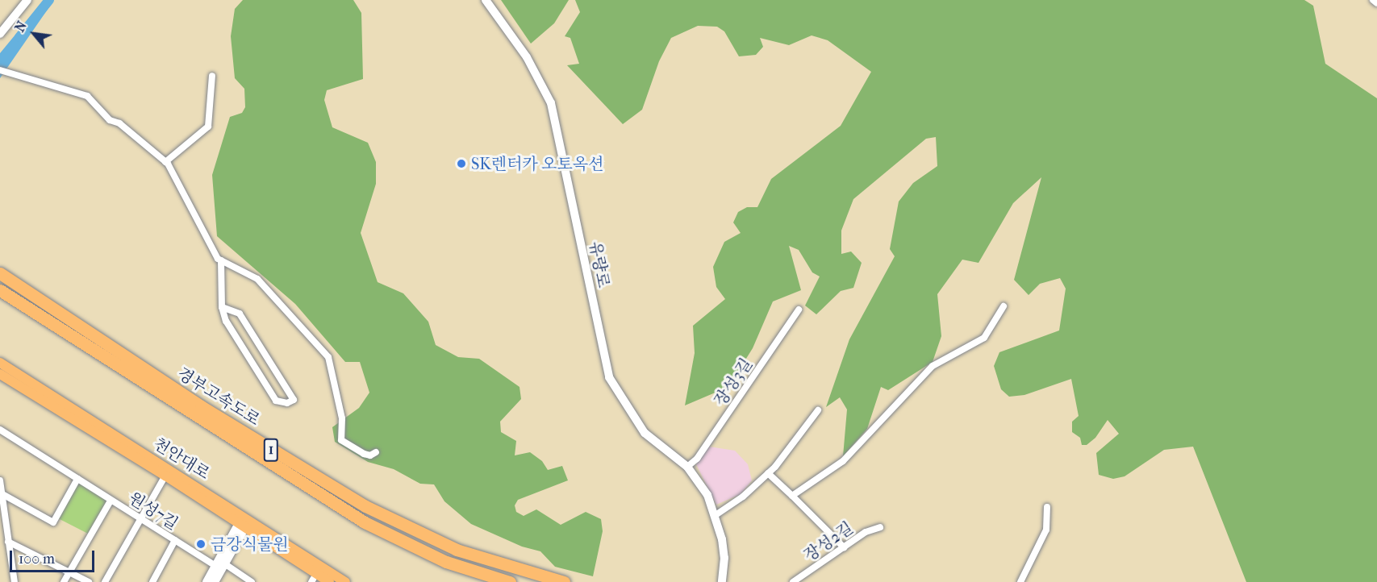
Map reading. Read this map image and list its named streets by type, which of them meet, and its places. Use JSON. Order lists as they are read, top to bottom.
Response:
{
  "streets": {
    "highway": ["경부고속도로", "1"],
    "main road": ["천안대로"],
    "street": [
      "유량로",
      "장성3길",
      "원성7길",
      "장성2길"
    ]
  },
  "crossings": [
    ["유량로", "장성3길"]
  ],
  "places": ["SK렌터카 오토옥션", "금강식물원"],
  "scale_bar": "100 m",
  "north": "top left"
}
